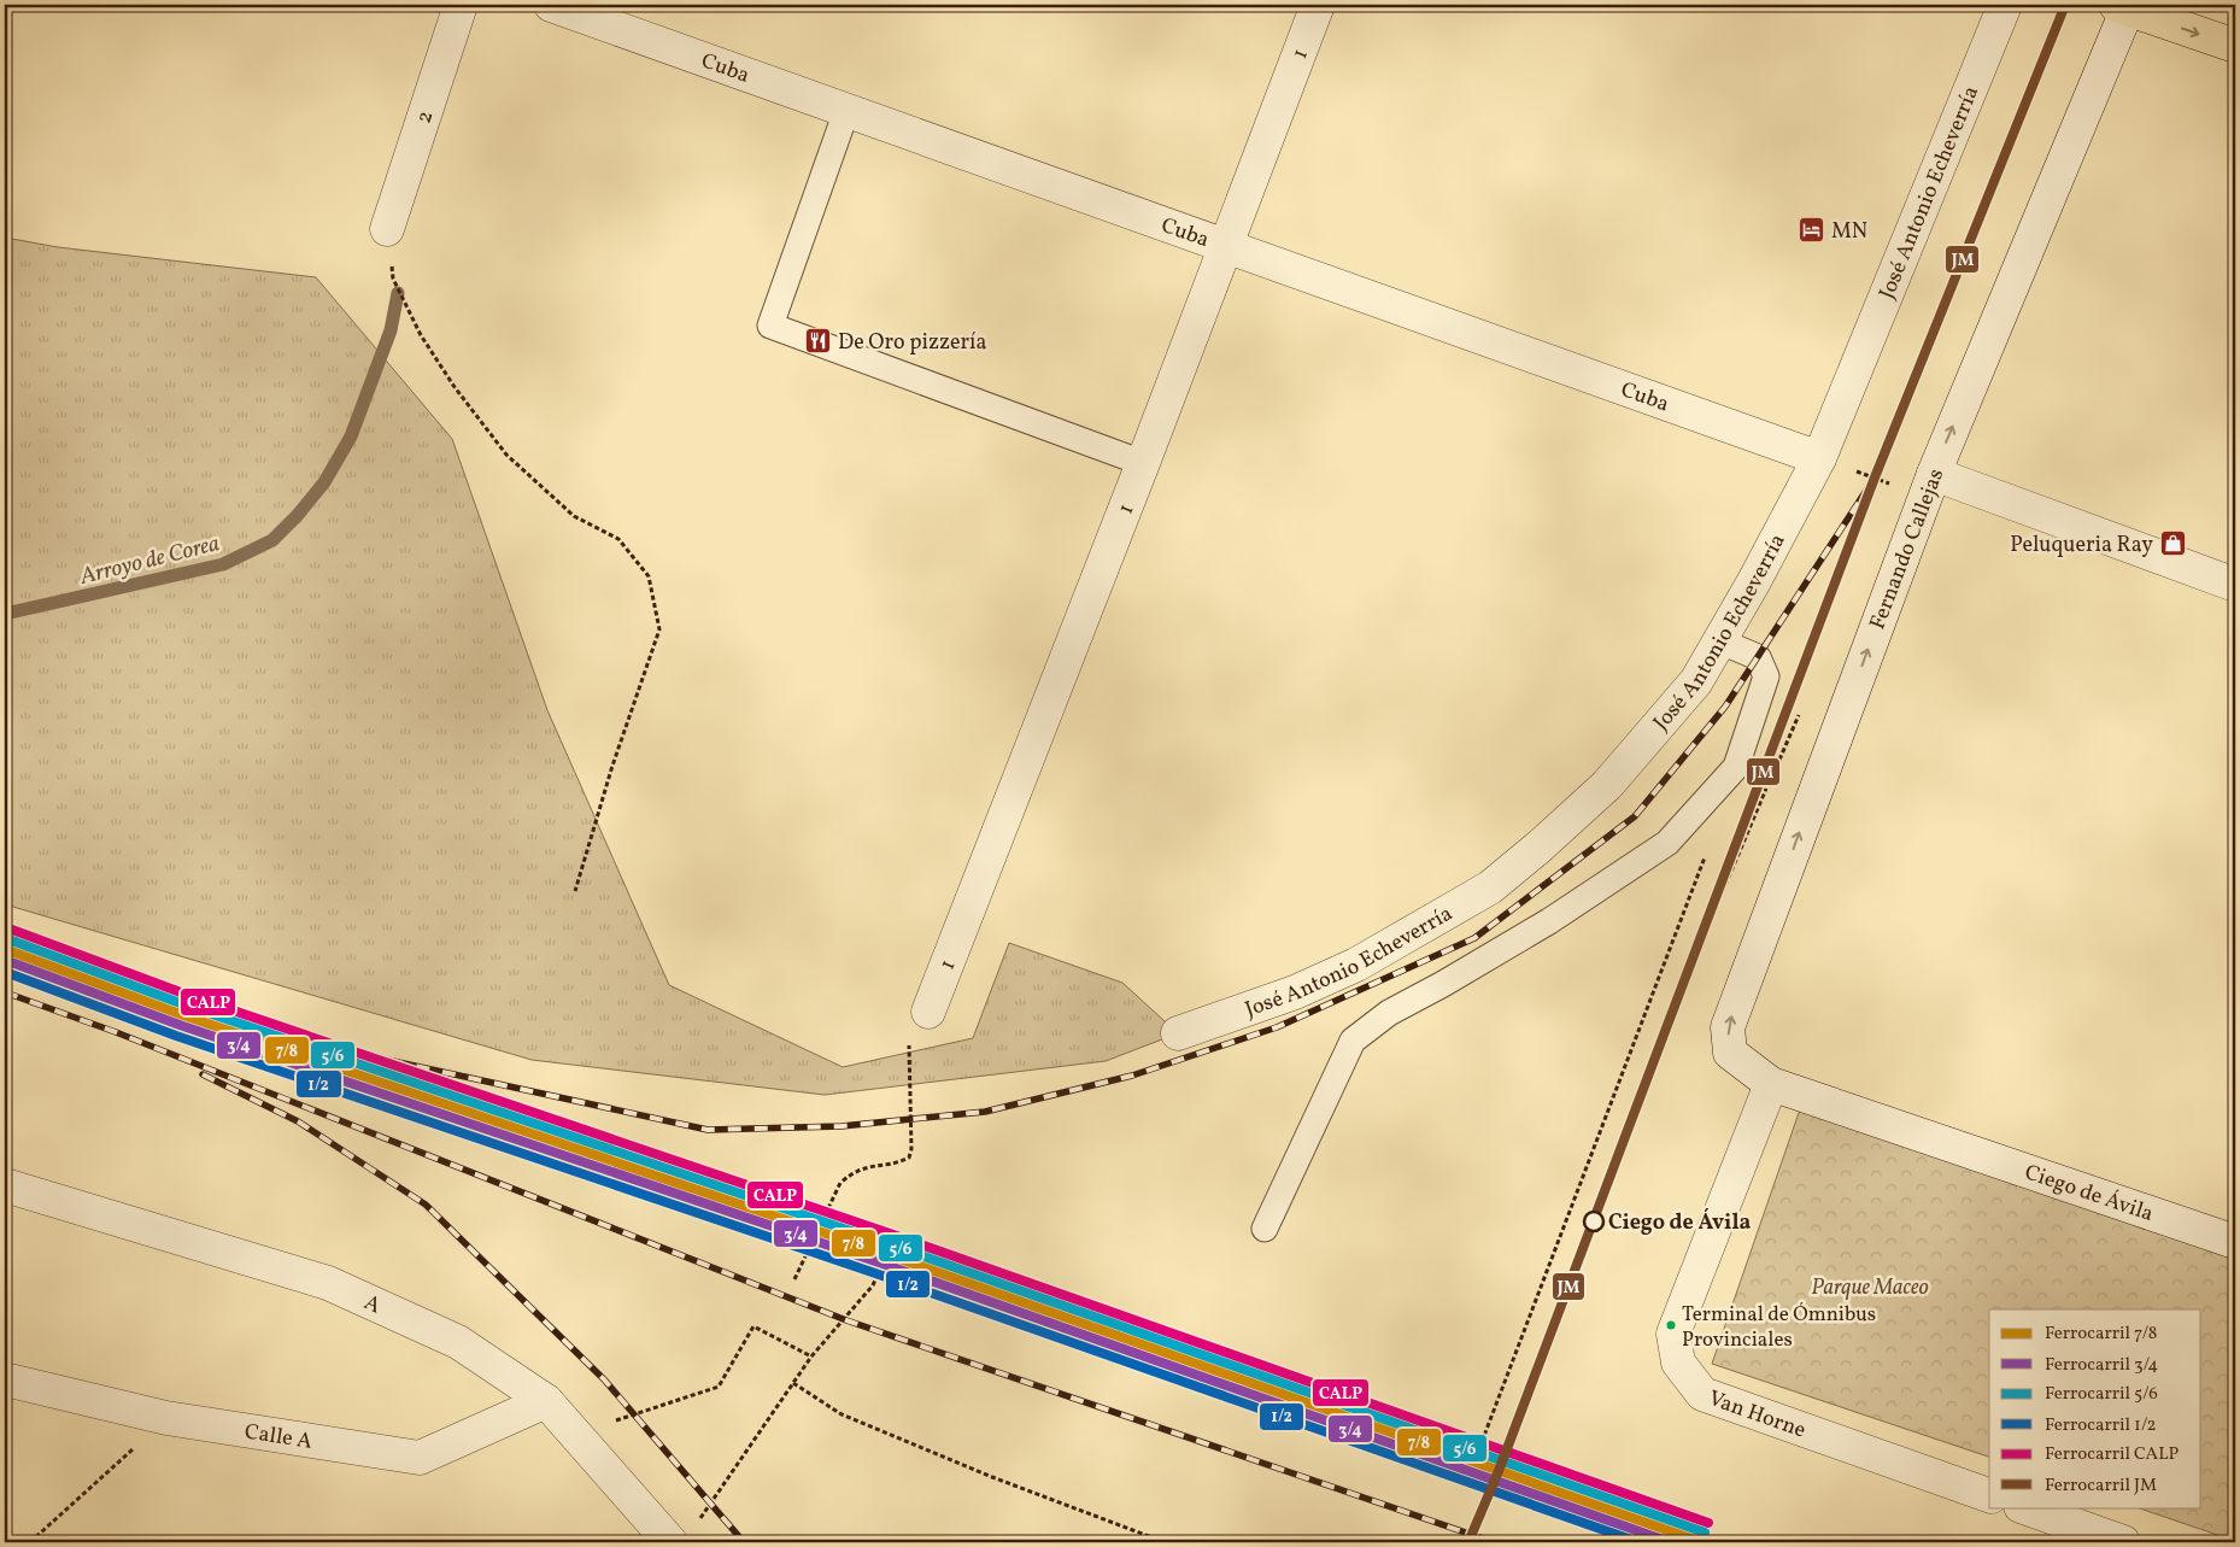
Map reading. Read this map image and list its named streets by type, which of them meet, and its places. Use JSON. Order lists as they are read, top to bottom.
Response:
{
  "streets": {
    "street": [
      "1",
      "Cuba",
      "2",
      "José Antonio Echeverría",
      "Fernando Callejas",
      "Ciego de Ávila",
      "A",
      "Van Horne",
      "Calle A"
    ]
  },
  "crossings": [
    ["1", "Cuba"],
    ["Cuba", "José Antonio Echeverría"],
    ["Fernando Callejas", "Ciego de Ávila"],
    ["Fernando Callejas", "Van Horne"],
    ["Ciego de Ávila", "Van Horne"],
    ["A", "Calle A"]
  ],
  "one_way": ["Fernando Callejas"],
  "water": ["Arroyo de Corea"],
  "parks": ["Parque Maceo"],
  "places": {
    "hotel": ["MN"],
    "restaurant": ["De Oro pizzería"],
    "shop": ["Peluqueria Ray"],
    "other": ["Ciego de Ávila", "Terminal de Ómnibus Provinciales"]
  },
  "lines": [
    "rail line JM",
    "rail line CALP",
    "rail line 5/6",
    "rail line 7/8",
    "rail line 3/4",
    "rail line 1/2"
  ],
  "legend": [
    "Ferrocarril 7/8",
    "Ferrocarril 3/4",
    "Ferrocarril 5/6",
    "Ferrocarril 1/2",
    "Ferrocarril CALP",
    "Ferrocarril JM"
  ]
}
